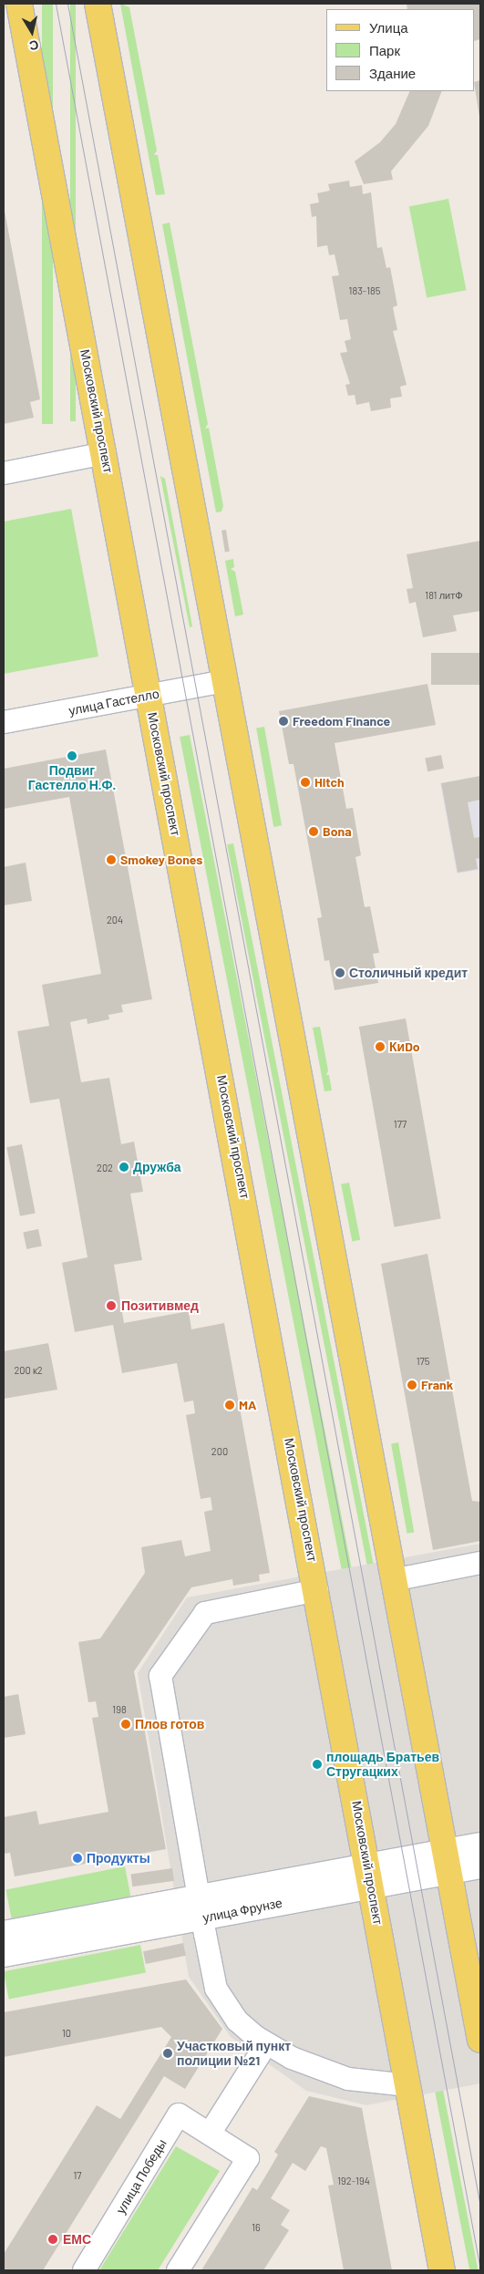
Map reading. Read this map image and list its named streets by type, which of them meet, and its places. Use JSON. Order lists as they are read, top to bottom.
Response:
{
  "streets": {
    "main road": ["Московский проспект"],
    "street": ["улица Гастелло", "улица Фрунзе", "улица Победы"]
  },
  "crossings": [
    ["Московский проспект", "улица Гастелло"],
    ["Московский проспект", "улица Фрунзе"]
  ],
  "places": [
    "Freedom Finance",
    "Подвиг Гастелло Н.Ф.",
    "Hitch",
    "Bona",
    "Smokey Bones",
    "Столичный кредит",
    "КиDo",
    "Дружба",
    "Позитивмед",
    "Frank",
    "MA",
    "Плов готов",
    "площадь Братьев Стругацких",
    "Продукты",
    "Участковый пункт полиции №21",
    "ЕМС"
  ],
  "house_numbers": [
    "183-185",
    "181 литФ",
    "204",
    "177",
    "202",
    "175",
    "200 к2",
    "200",
    "198",
    "10",
    "17",
    "192-194",
    "16"
  ],
  "legend": ["Улица", "Парк", "Здание"],
  "north": "bottom"
}
